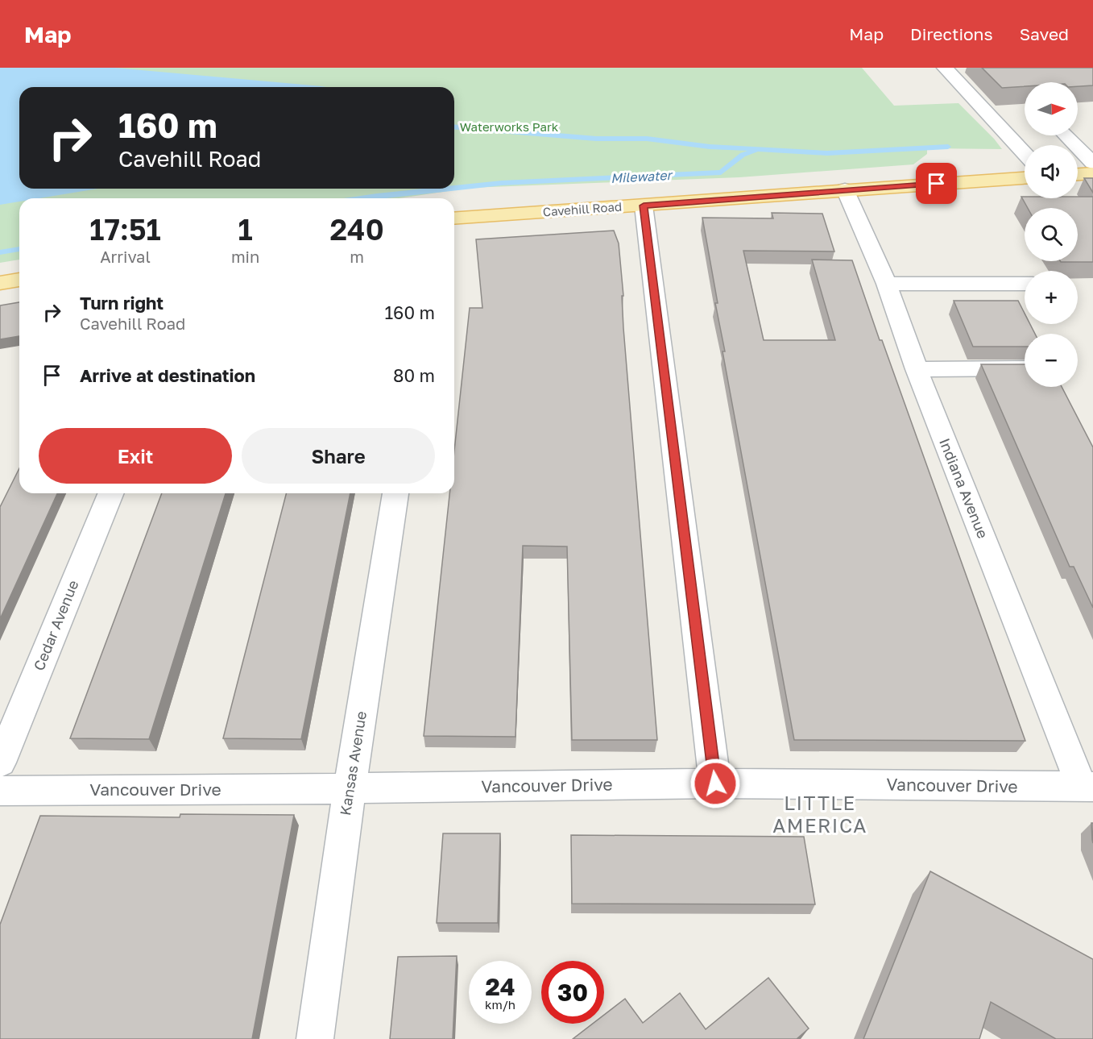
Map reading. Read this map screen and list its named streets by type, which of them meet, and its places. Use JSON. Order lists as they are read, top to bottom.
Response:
{
  "streets": {
    "main road": ["Cavehill Road"],
    "street": [
      "Indiana Avenue",
      "Cedar Avenue",
      "Kansas Avenue",
      "Vancouver Drive"
    ]
  },
  "crossings": [
    ["Cavehill Road", "Indiana Avenue"],
    ["Indiana Avenue", "Vancouver Drive"],
    ["Kansas Avenue", "Vancouver Drive"]
  ],
  "districts": ["LITTLE AMERICA"],
  "water": ["Milewater"],
  "parks": ["Waterworks Park"],
  "north": "right",
  "page": {
    "header": "Map",
    "nav": ["Map", "Directions", "Saved"],
    "map_buttons": ["+", "−"],
    "turn": ["160 m", "Cavehill Road"],
    "eta": [
      "17:51",
      "Arrival",
      "1",
      "min",
      "240",
      "m"
    ],
    "list": [
      {
        "name": "Turn right",
        "note": "Cavehill Road",
        "value": "160 m"
      },
      {
        "name": "Arrive at destination",
        "value": "80 m"
      }
    ],
    "buttons": ["Exit", "Share"],
    "speed": "24 km/h",
    "limit": "30"
  }
}
